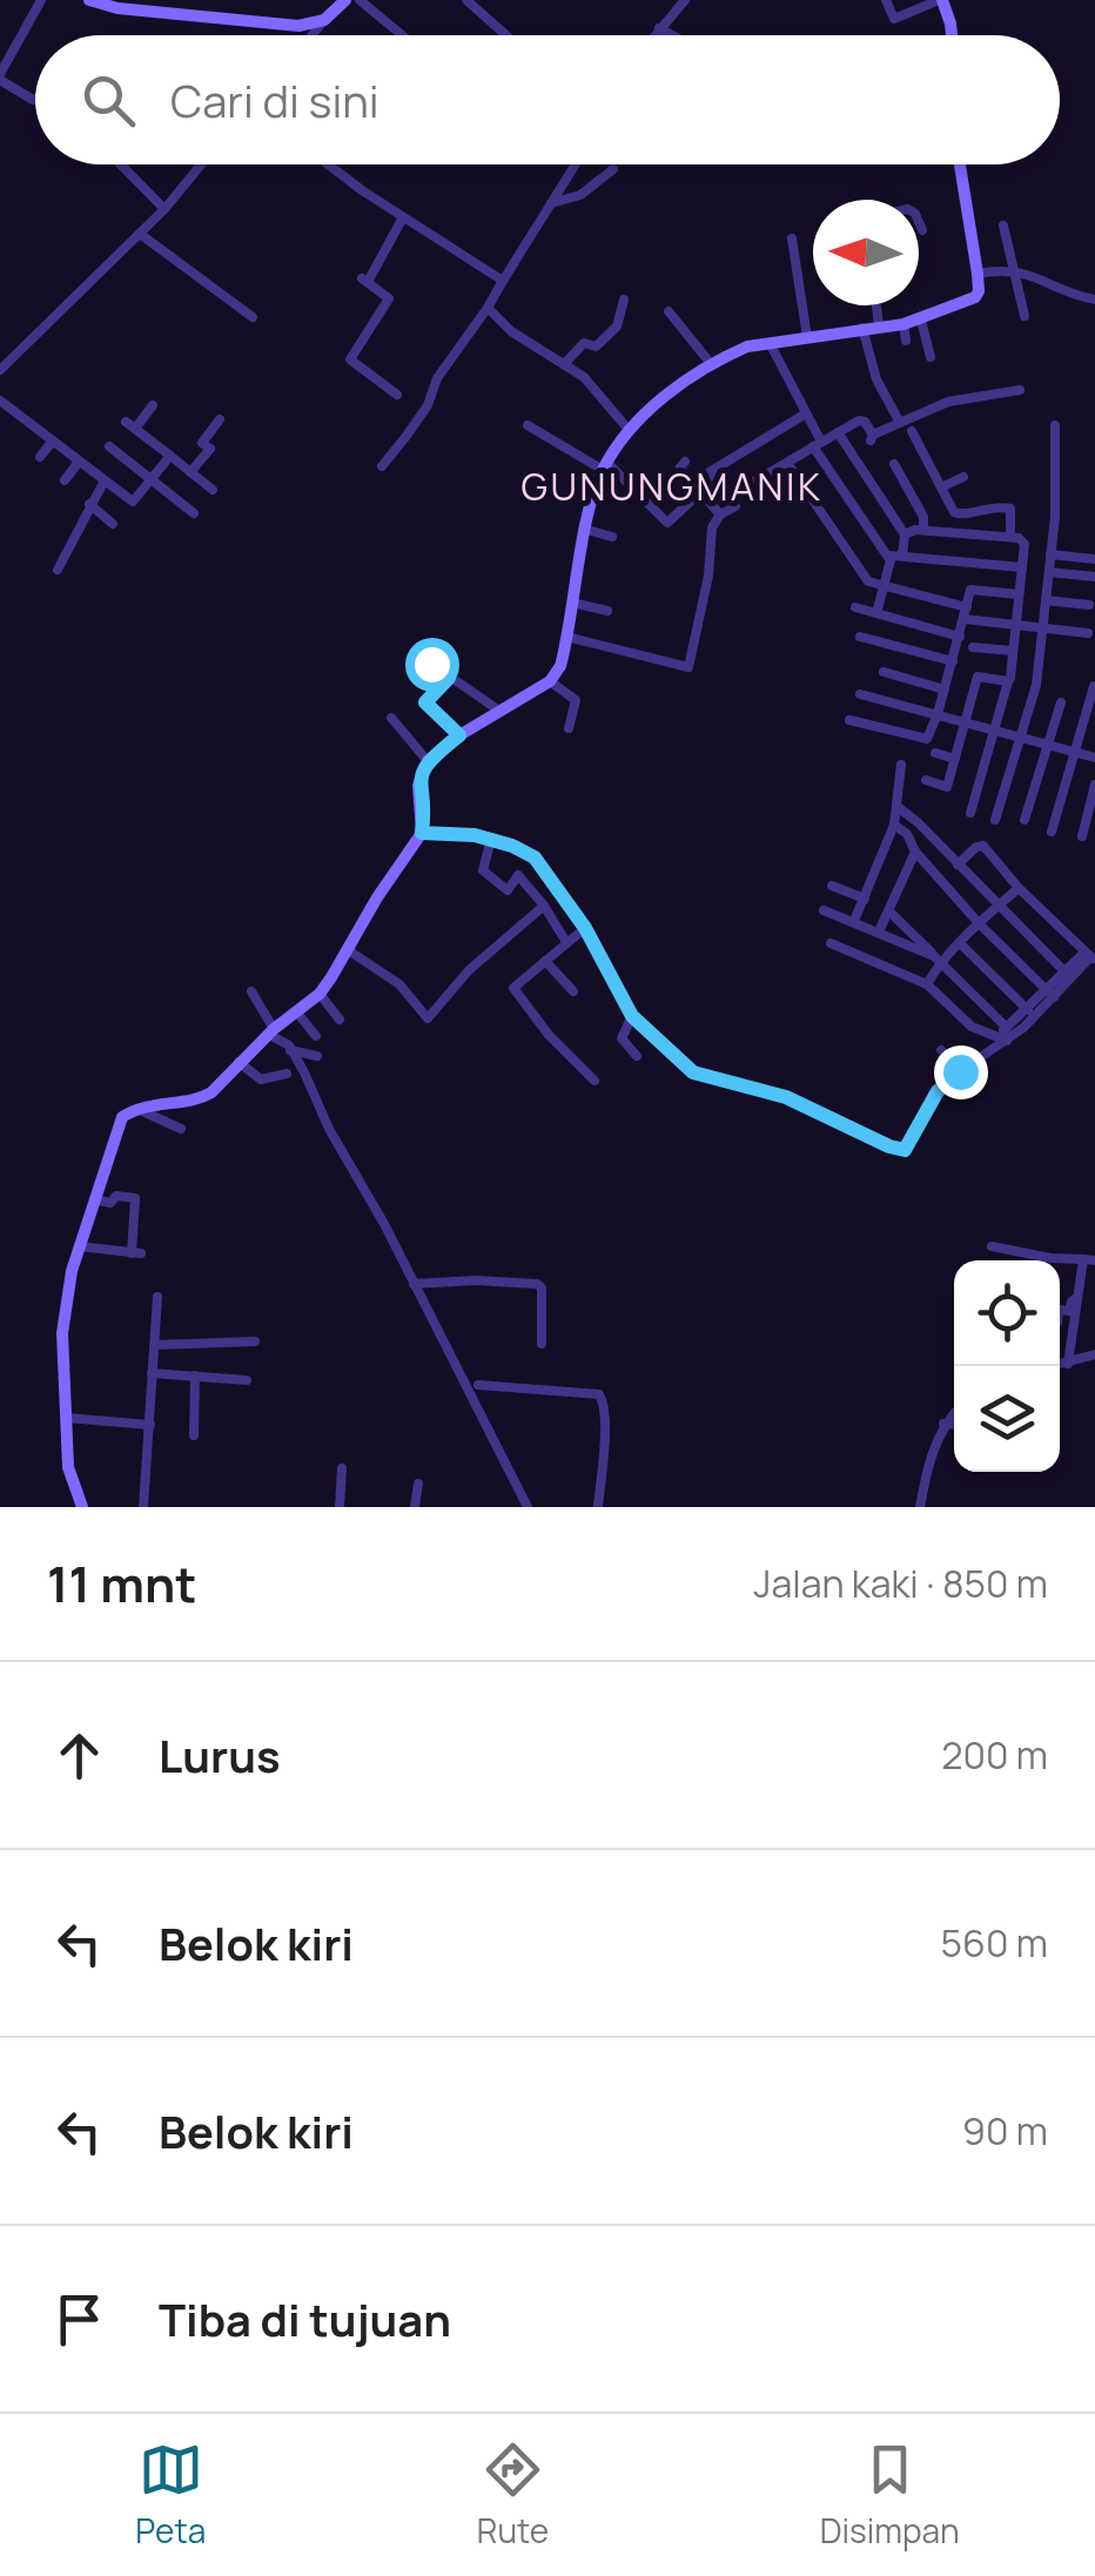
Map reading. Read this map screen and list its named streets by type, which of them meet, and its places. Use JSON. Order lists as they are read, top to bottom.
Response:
{
  "districts": ["GUNUNGMANIK"],
  "north": "left",
  "page": {
    "search": "Cari di sini",
    "heading": ["11 mnt", "Jalan kaki · 850 m"],
    "list": [
      ["Lurus", "200 m"],
      ["Belok kiri", "560 m"],
      ["Belok kiri", "90 m"],
      "Tiba di tujuan"
    ],
    "nav": ["Peta", "Rute", "Disimpan"]
  }
}
